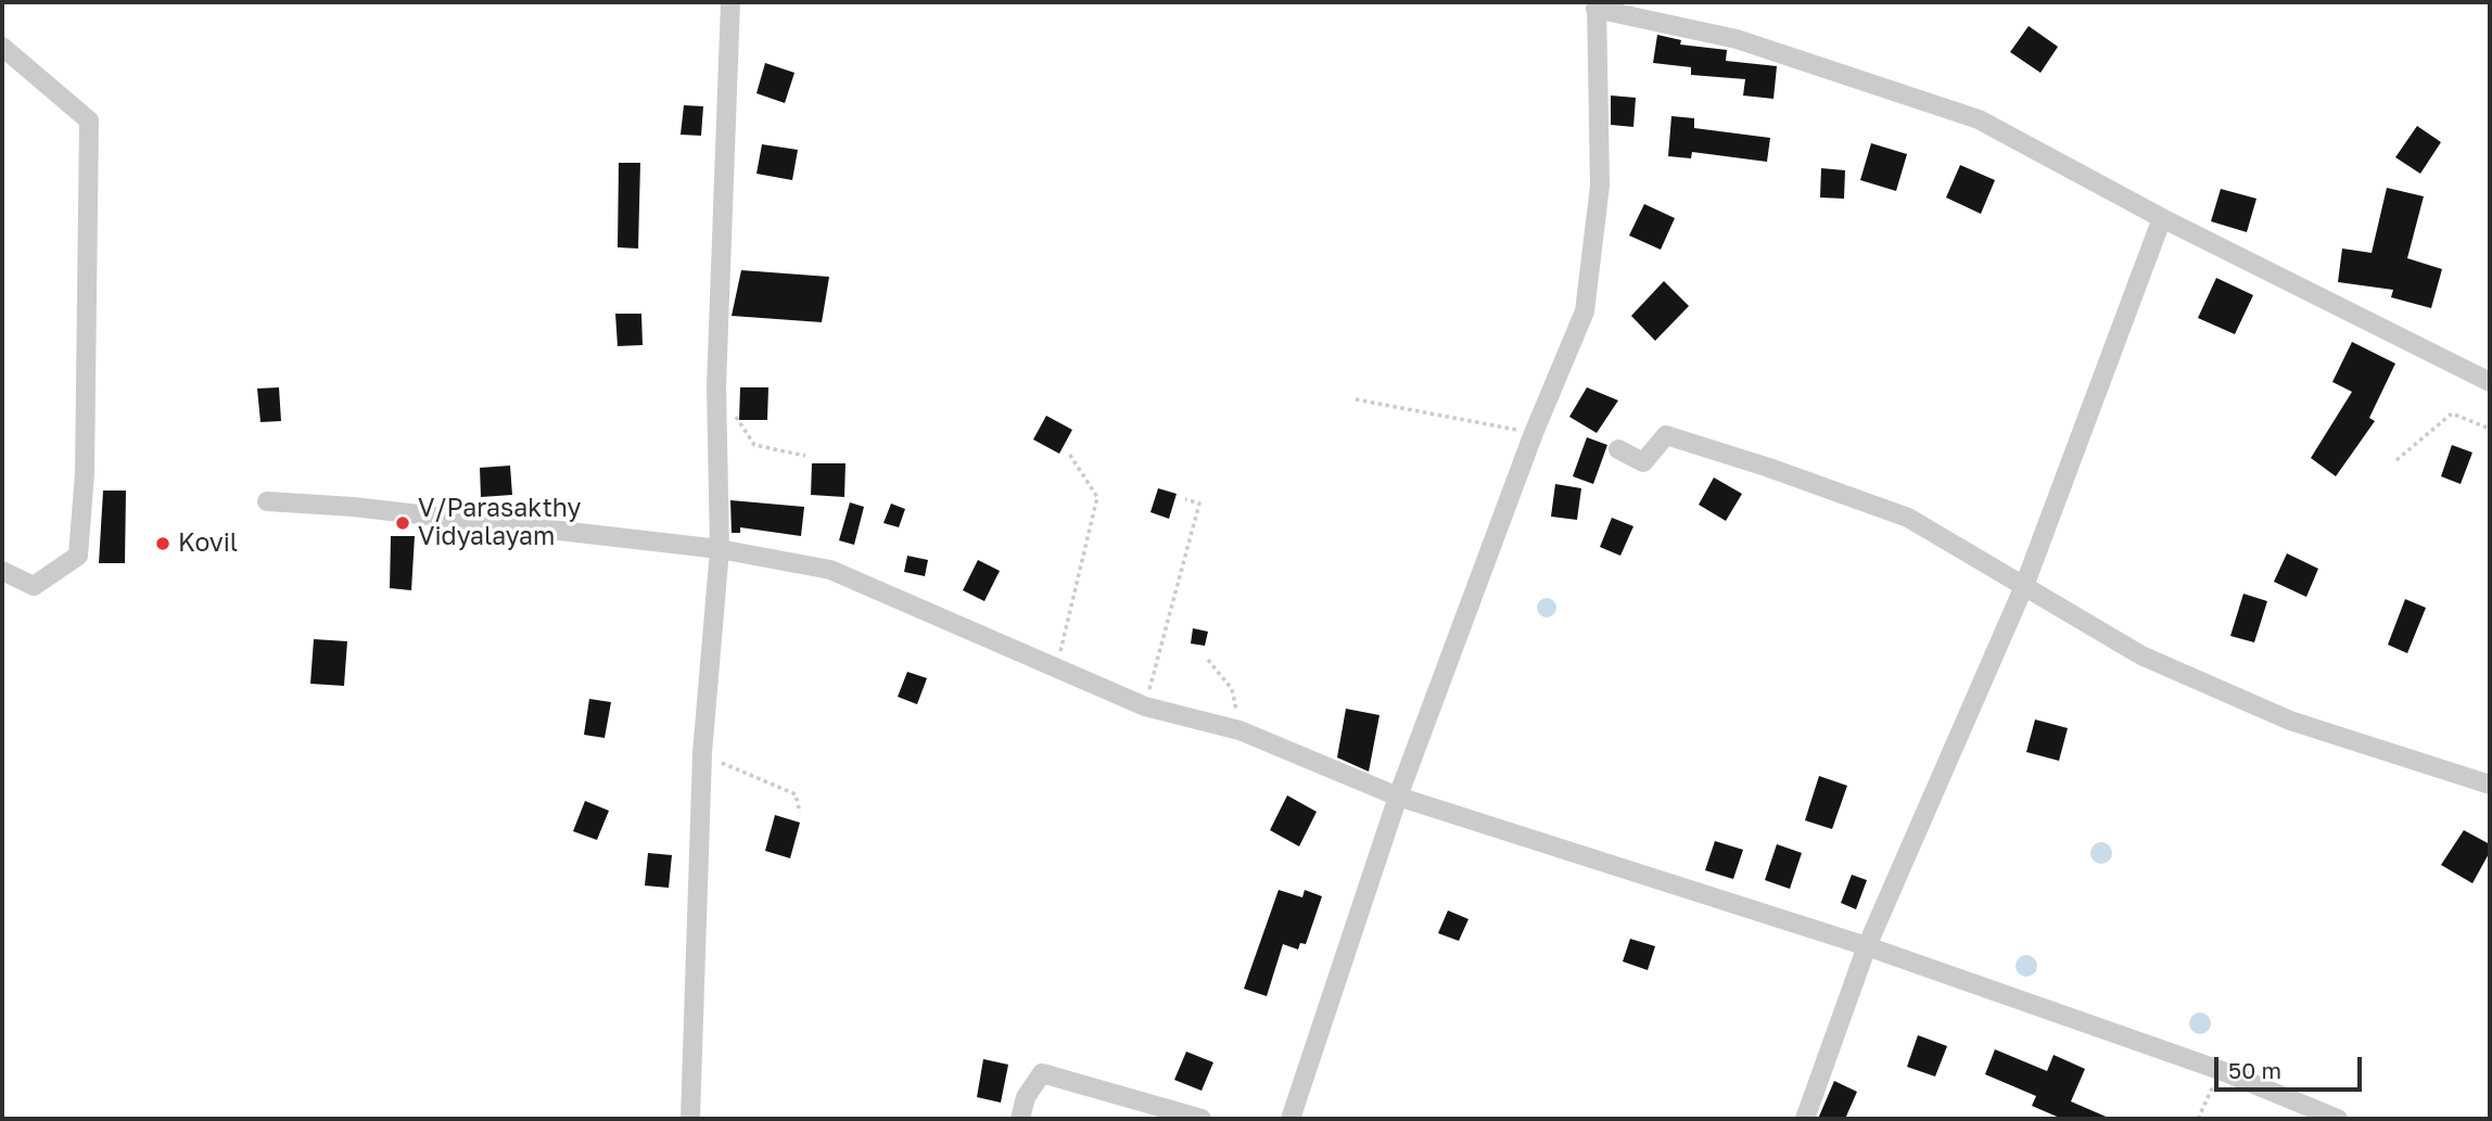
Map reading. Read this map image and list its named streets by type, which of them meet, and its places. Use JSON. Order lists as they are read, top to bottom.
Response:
{
  "places": ["V/Parasakthy Vidyalayam", "Kovil"],
  "scale_bar": "50 m"
}
